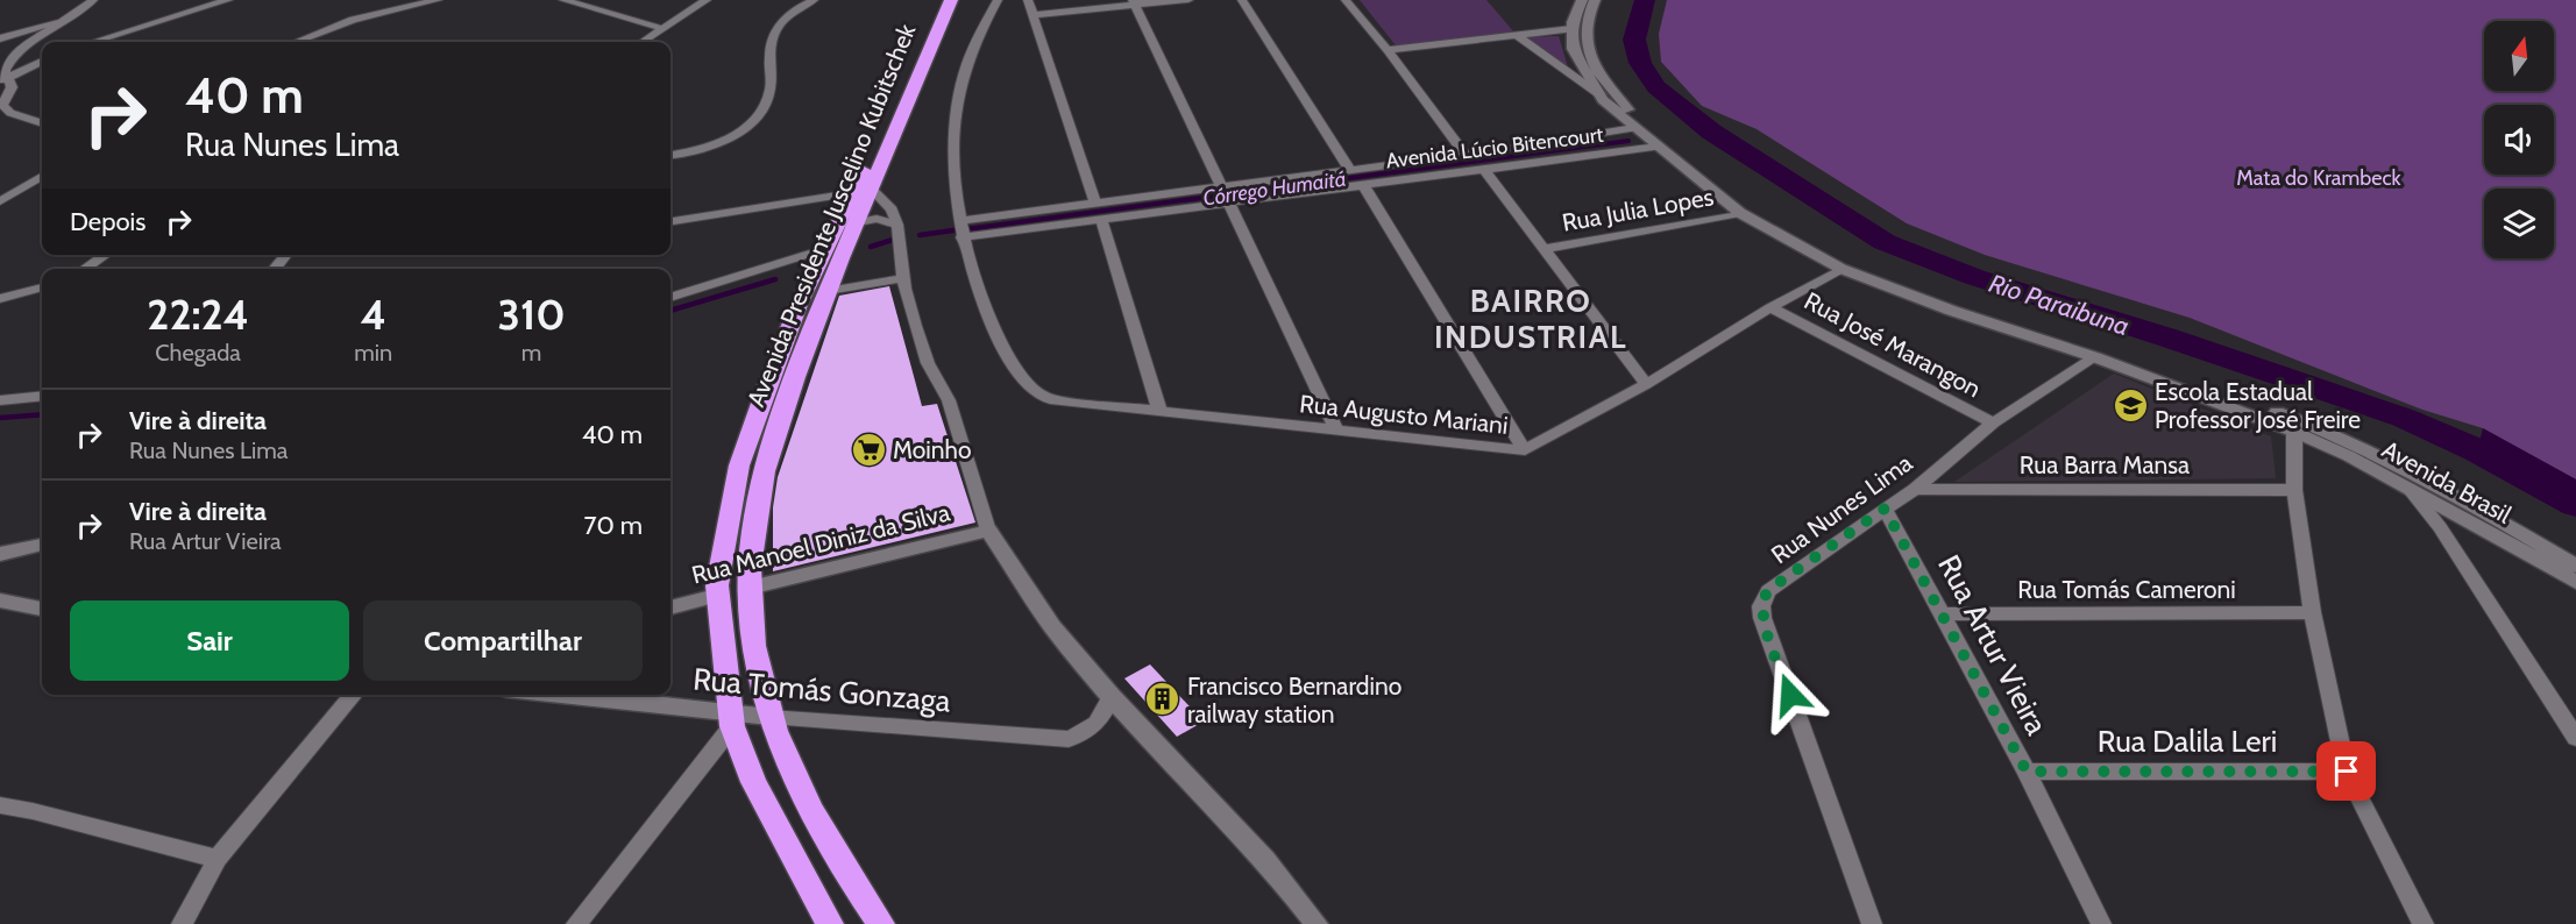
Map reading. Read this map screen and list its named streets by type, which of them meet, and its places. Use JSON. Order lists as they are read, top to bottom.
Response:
{
  "streets": {
    "highway": ["Avenida Presidente Juscelino Kubitschek"],
    "main road": ["Avenida Brasil", "Rua Manoel Diniz da Silva", "Rua Tomás Gonzaga"],
    "street": [
      "Avenida Lúcio Bitencourt",
      "Rua Julia Lopes",
      "Rua José Marangon",
      "Rua Augusto Mariani",
      "Rua Barra Mansa",
      "Rua Nunes Lima",
      "Rua Tomás Cameroni",
      "Rua Artur Vieira",
      "Rua Dalila Leri"
    ]
  },
  "crossings": [
    ["Avenida Lúcio Bitencourt", "Rua Augusto Mariani"],
    ["Avenida Presidente Juscelino Kubitschek", "Rua Manoel Diniz da Silva"],
    ["Avenida Presidente Juscelino Kubitschek", "Rua Tomás Gonzaga"],
    ["Rua José Marangon", "Rua Augusto Mariani"],
    ["Rua José Marangon", "Rua Nunes Lima"],
    ["Rua Barra Mansa", "Rua Nunes Lima"],
    ["Avenida Brasil", "Rua Nunes Lima"],
    ["Rua Nunes Lima", "Rua Artur Vieira"],
    ["Rua Tomás Cameroni", "Rua Artur Vieira"],
    ["Rua Artur Vieira", "Rua Dalila Leri"]
  ],
  "districts": ["BAIRRO INDUSTRIAL"],
  "water": ["Córrego Humaitá", "Rio Paraibuna"],
  "parks": ["Mata do Krambeck"],
  "places": {
    "school or university": ["Escola Estadual Professor José Freire"],
    "supermarket": ["Moinho"],
    "building": ["Francisco Bernardino railway station"]
  },
  "north": "top",
  "page": {
    "turn": ["40 m", "Rua Nunes Lima"],
    "then": "Depois",
    "eta": [
      "22:24",
      "Chegada",
      "4",
      "min",
      "310",
      "m"
    ],
    "list": [
      {
        "name": "Vire à direita",
        "note": "Rua Nunes Lima",
        "value": "40 m"
      },
      {
        "name": "Vire à direita",
        "note": "Rua Artur Vieira",
        "value": "70 m"
      }
    ],
    "buttons": ["Sair", "Compartilhar"]
  }
}
